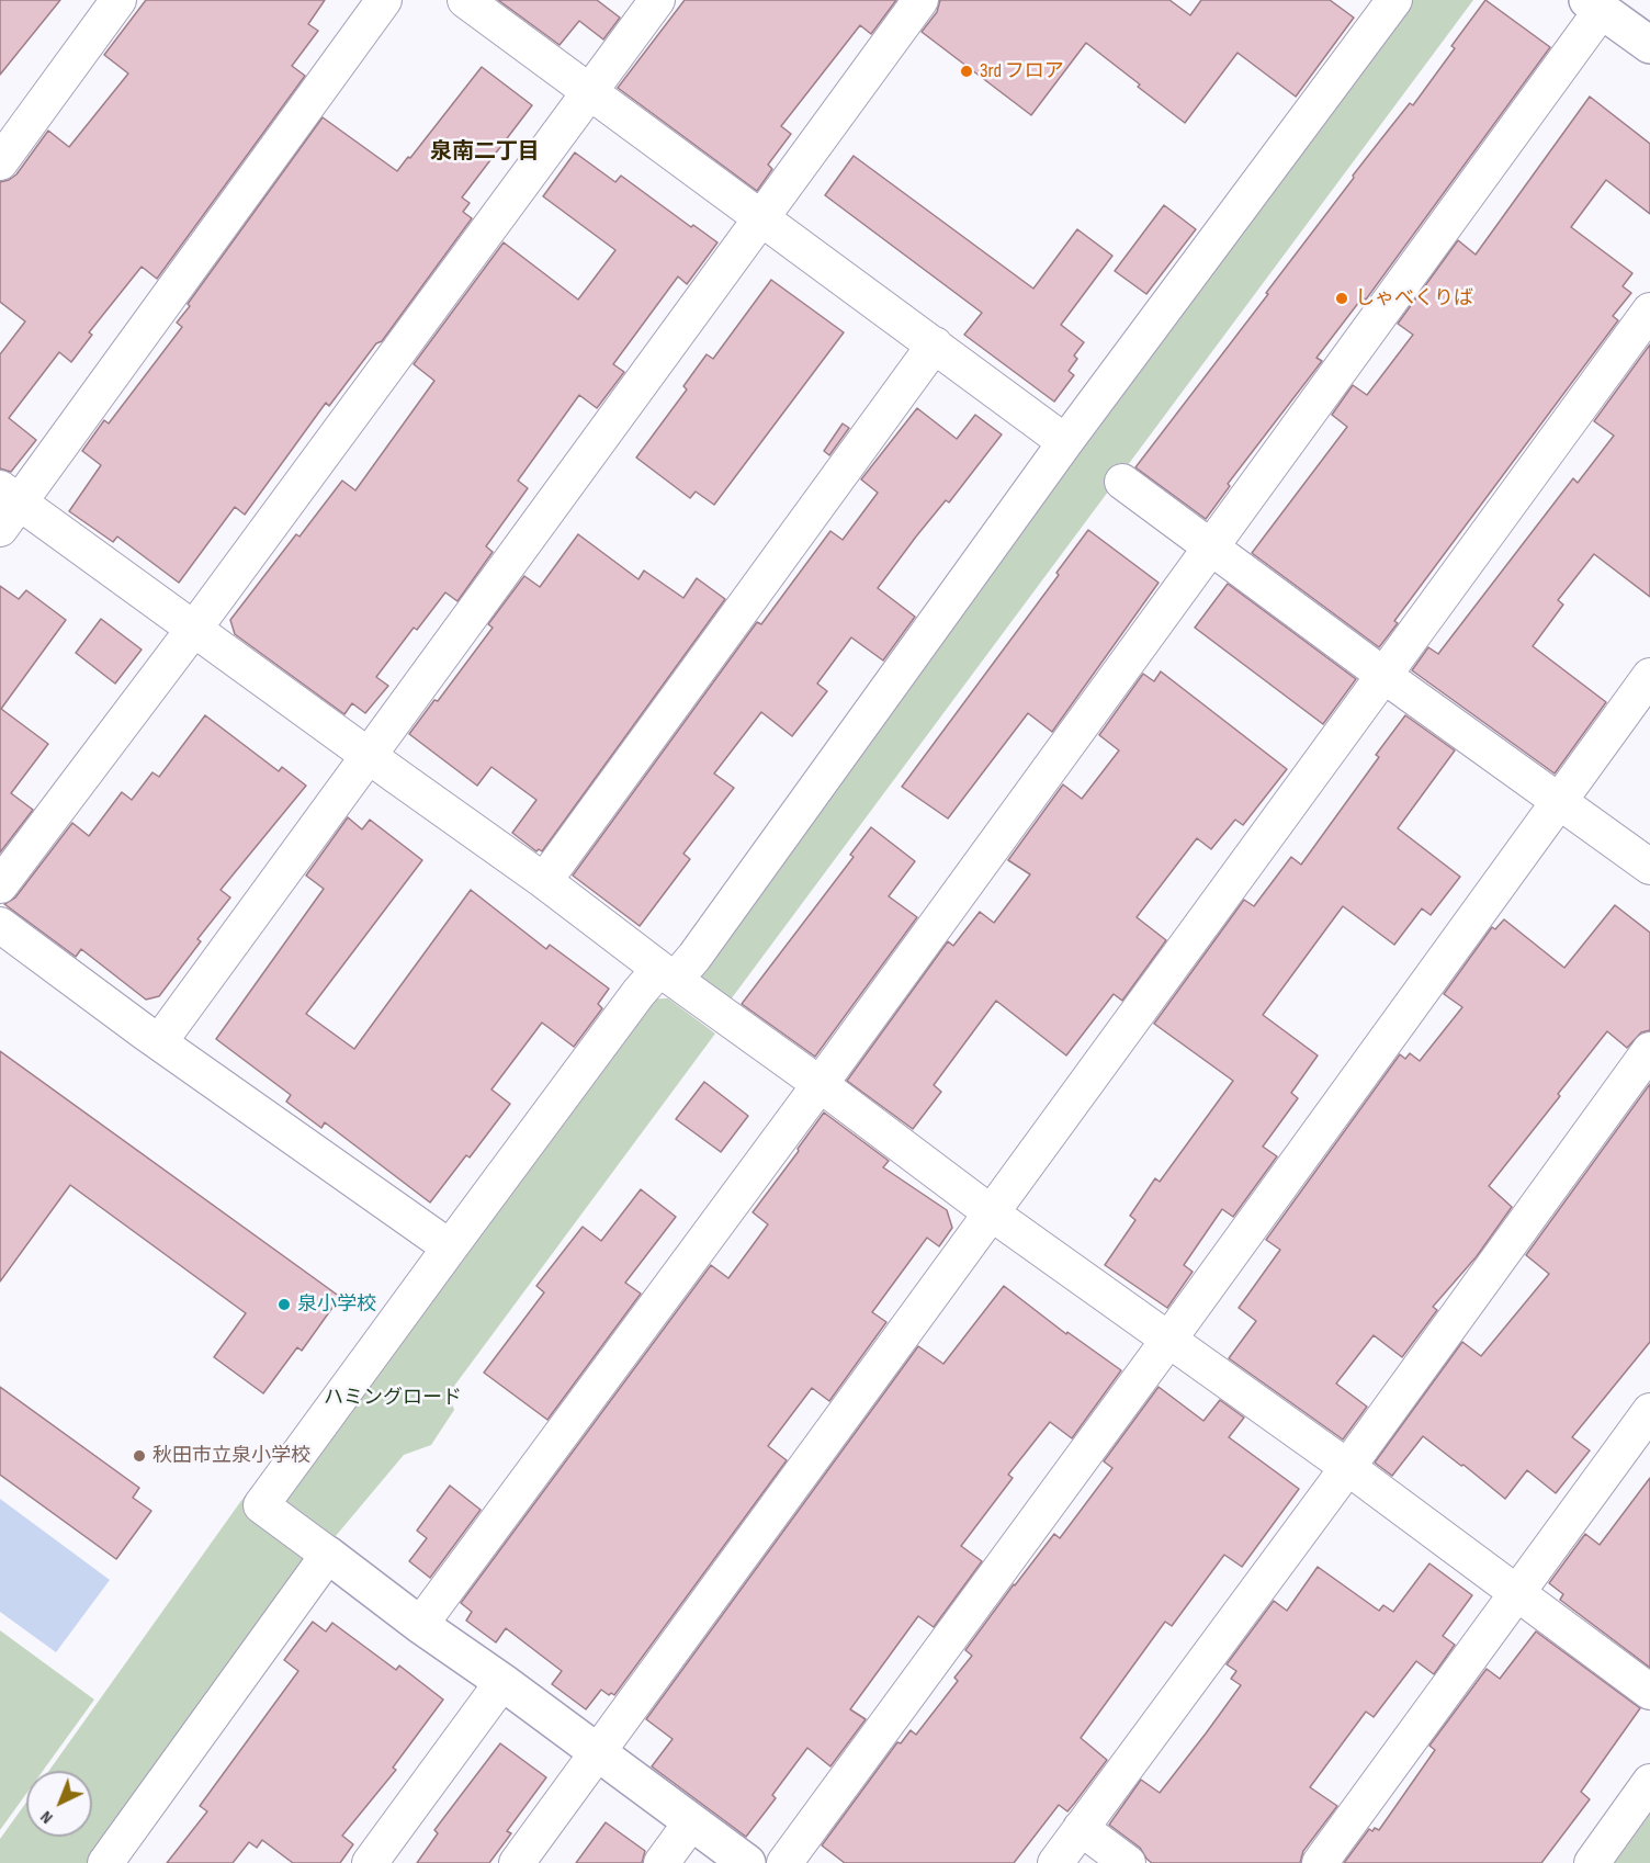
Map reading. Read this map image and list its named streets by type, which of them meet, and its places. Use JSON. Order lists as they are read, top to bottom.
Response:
{
  "districts": ["泉南二丁目"],
  "parks": ["ハミングロード"],
  "places": [
    "3rd フロア",
    "しゃべくりば",
    "泉小学校",
    "秋田市立泉小学校"
  ],
  "north": "bottom left"
}
